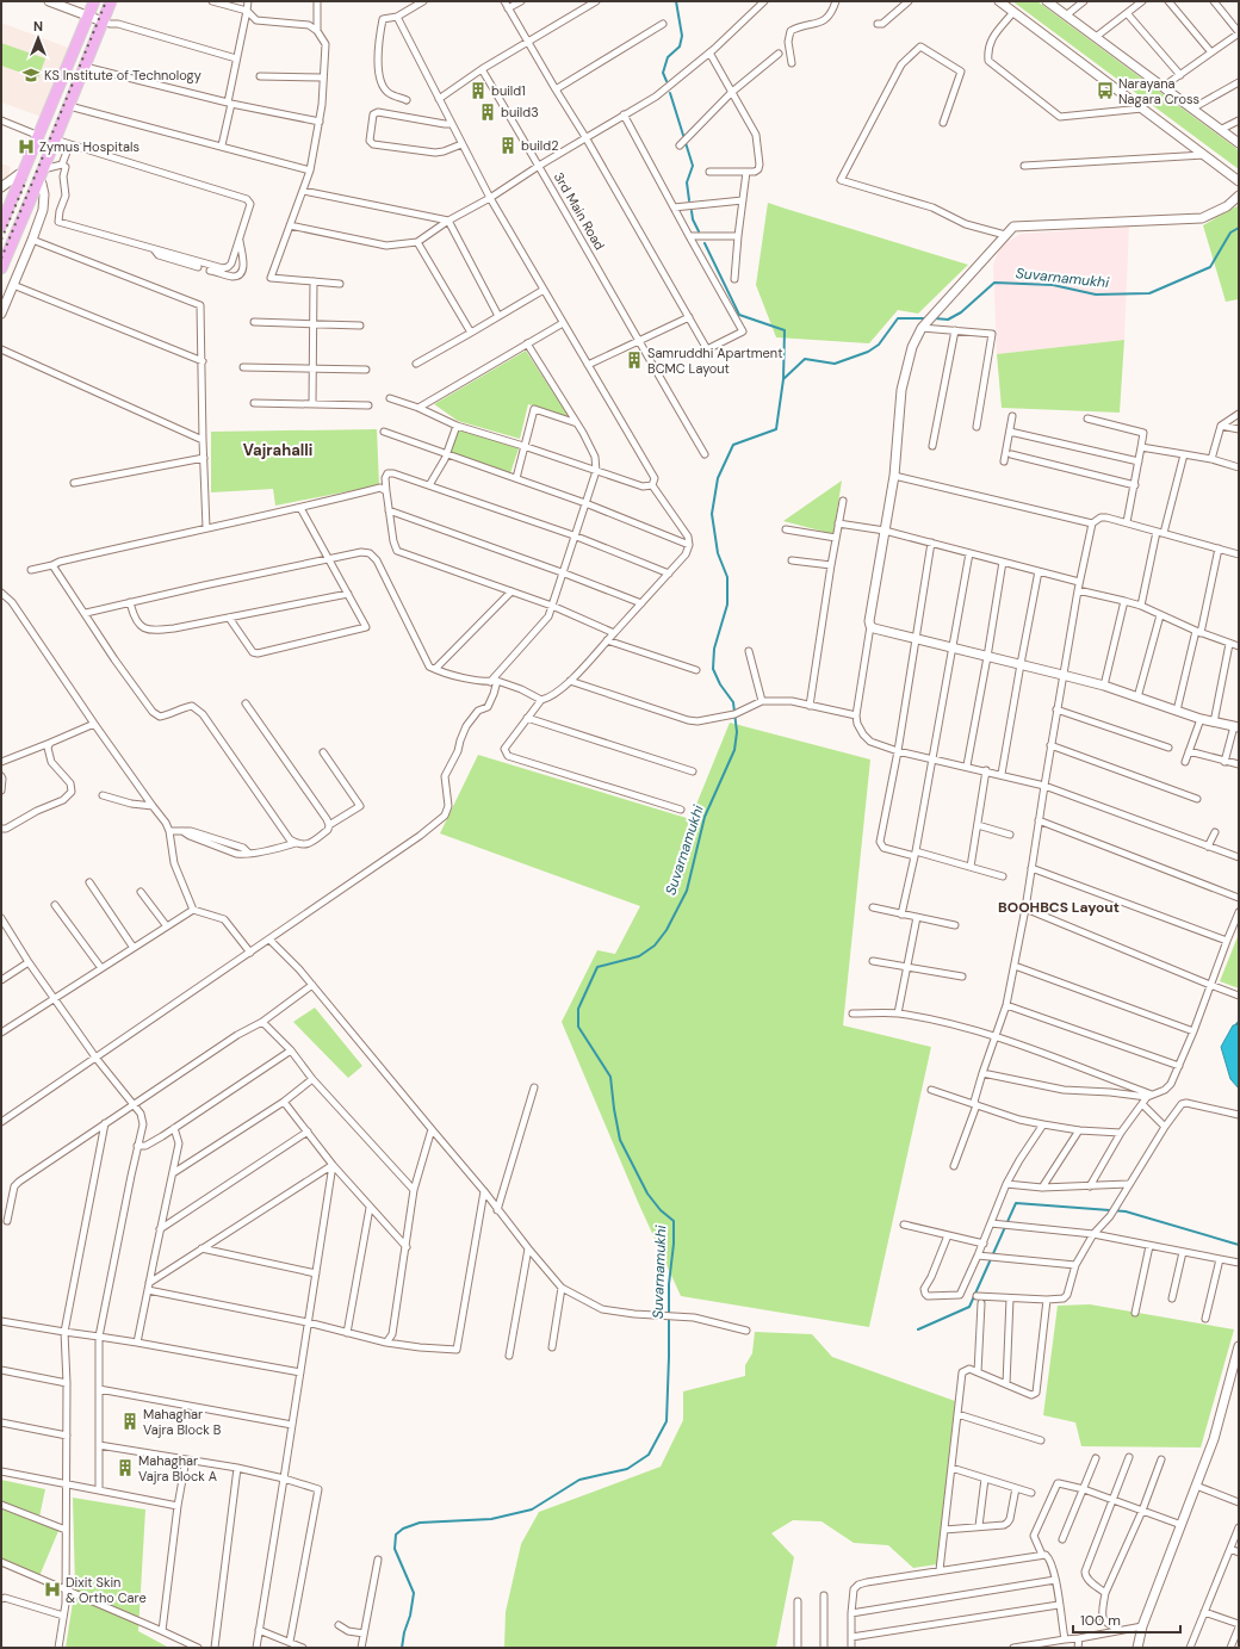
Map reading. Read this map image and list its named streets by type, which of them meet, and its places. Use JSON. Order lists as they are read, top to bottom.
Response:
{
  "streets": {
    "street": ["3rd Main Road"]
  },
  "districts": ["Vajrahalli", "BOOHBCS Layout"],
  "water": ["Suvarnamukhi"],
  "places": {
    "school or university": ["KS Institute of Technology"],
    "building": [
      "build1",
      "build3",
      "build2",
      "Samruddhi Apartment BCMC Layout",
      "Mahaghar Vajra Block B",
      "Mahaghar Vajra Block A"
    ],
    "bus stop": ["Narayana Nagara Cross"],
    "hospital": ["Zymus Hospitals", "Dixit Skin & Ortho Care"]
  },
  "scale_bar": "100 m",
  "north": "top"
}
